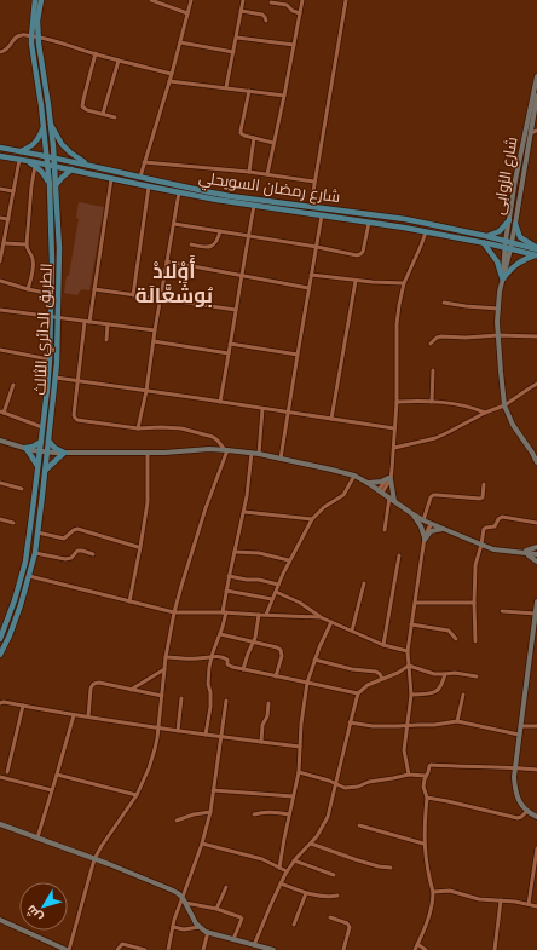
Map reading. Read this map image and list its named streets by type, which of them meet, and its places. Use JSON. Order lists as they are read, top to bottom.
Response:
{
  "streets": {
    "main road": ["شارع رمضان السويحلي", "الطريق الدائري الثالث"],
    "street": ["شارع الزوابى"]
  },
  "crossings": [
    ["شارع الزوابى", "شارع رمضان السويحلي"],
    ["شارع رمضان السويحلي", "الطريق الدائري الثالث"]
  ],
  "districts": ["أَوْلَادْ بُوشَعَّالَة"],
  "north": "bottom left"
}
